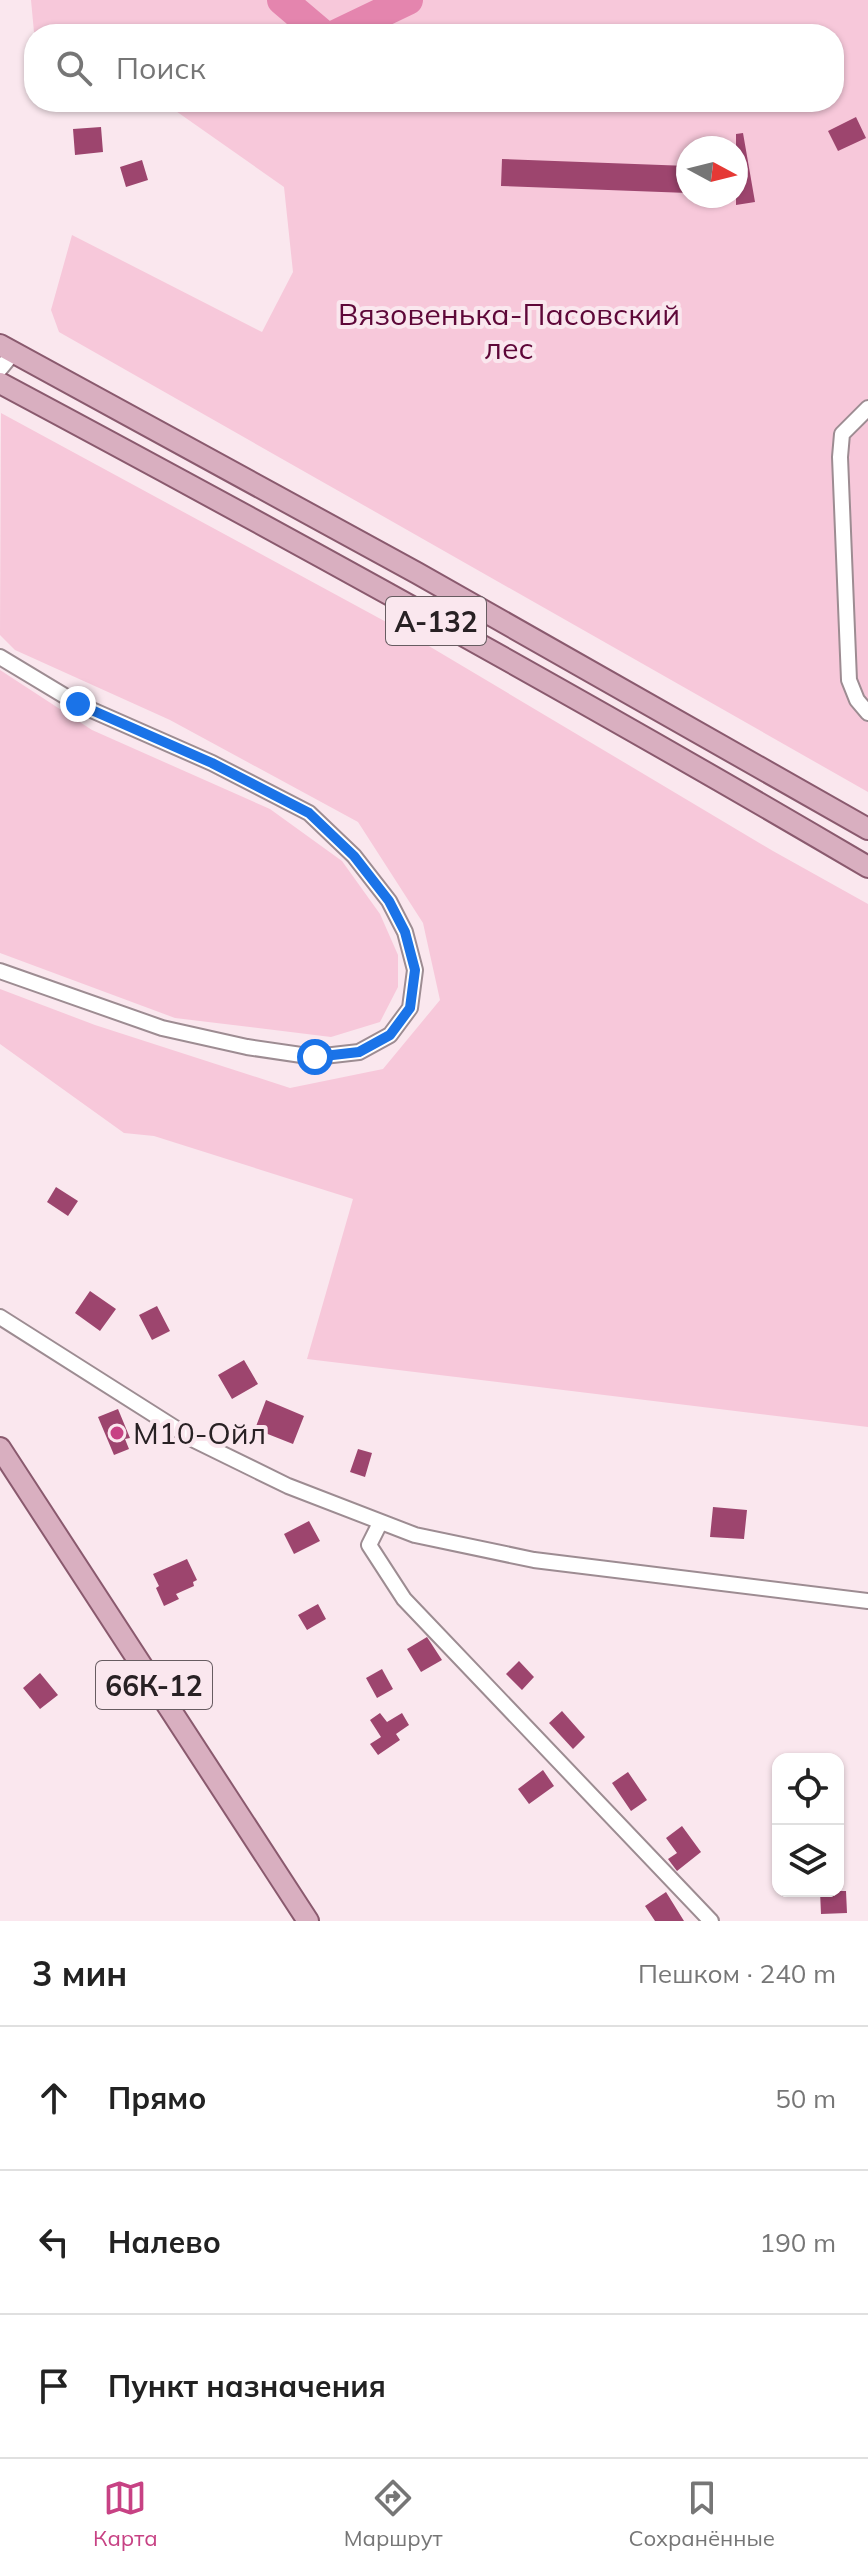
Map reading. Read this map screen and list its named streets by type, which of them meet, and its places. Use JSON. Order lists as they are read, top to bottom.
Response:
{
  "streets": {
    "main road": ["А-132", "66К-12"]
  },
  "parks": ["Вязовенька-Пасовский лес"],
  "places": ["М10-Ойл"],
  "north": "right",
  "page": {
    "search": "Поиск",
    "heading": ["3 мин", "Пешком · 240 m"],
    "list": [
      ["Прямо", "50 m"],
      ["Налево", "190 m"],
      "Пункт назначения"
    ],
    "nav": ["Карта", "Маршрут", "Сохранённые"]
  }
}
